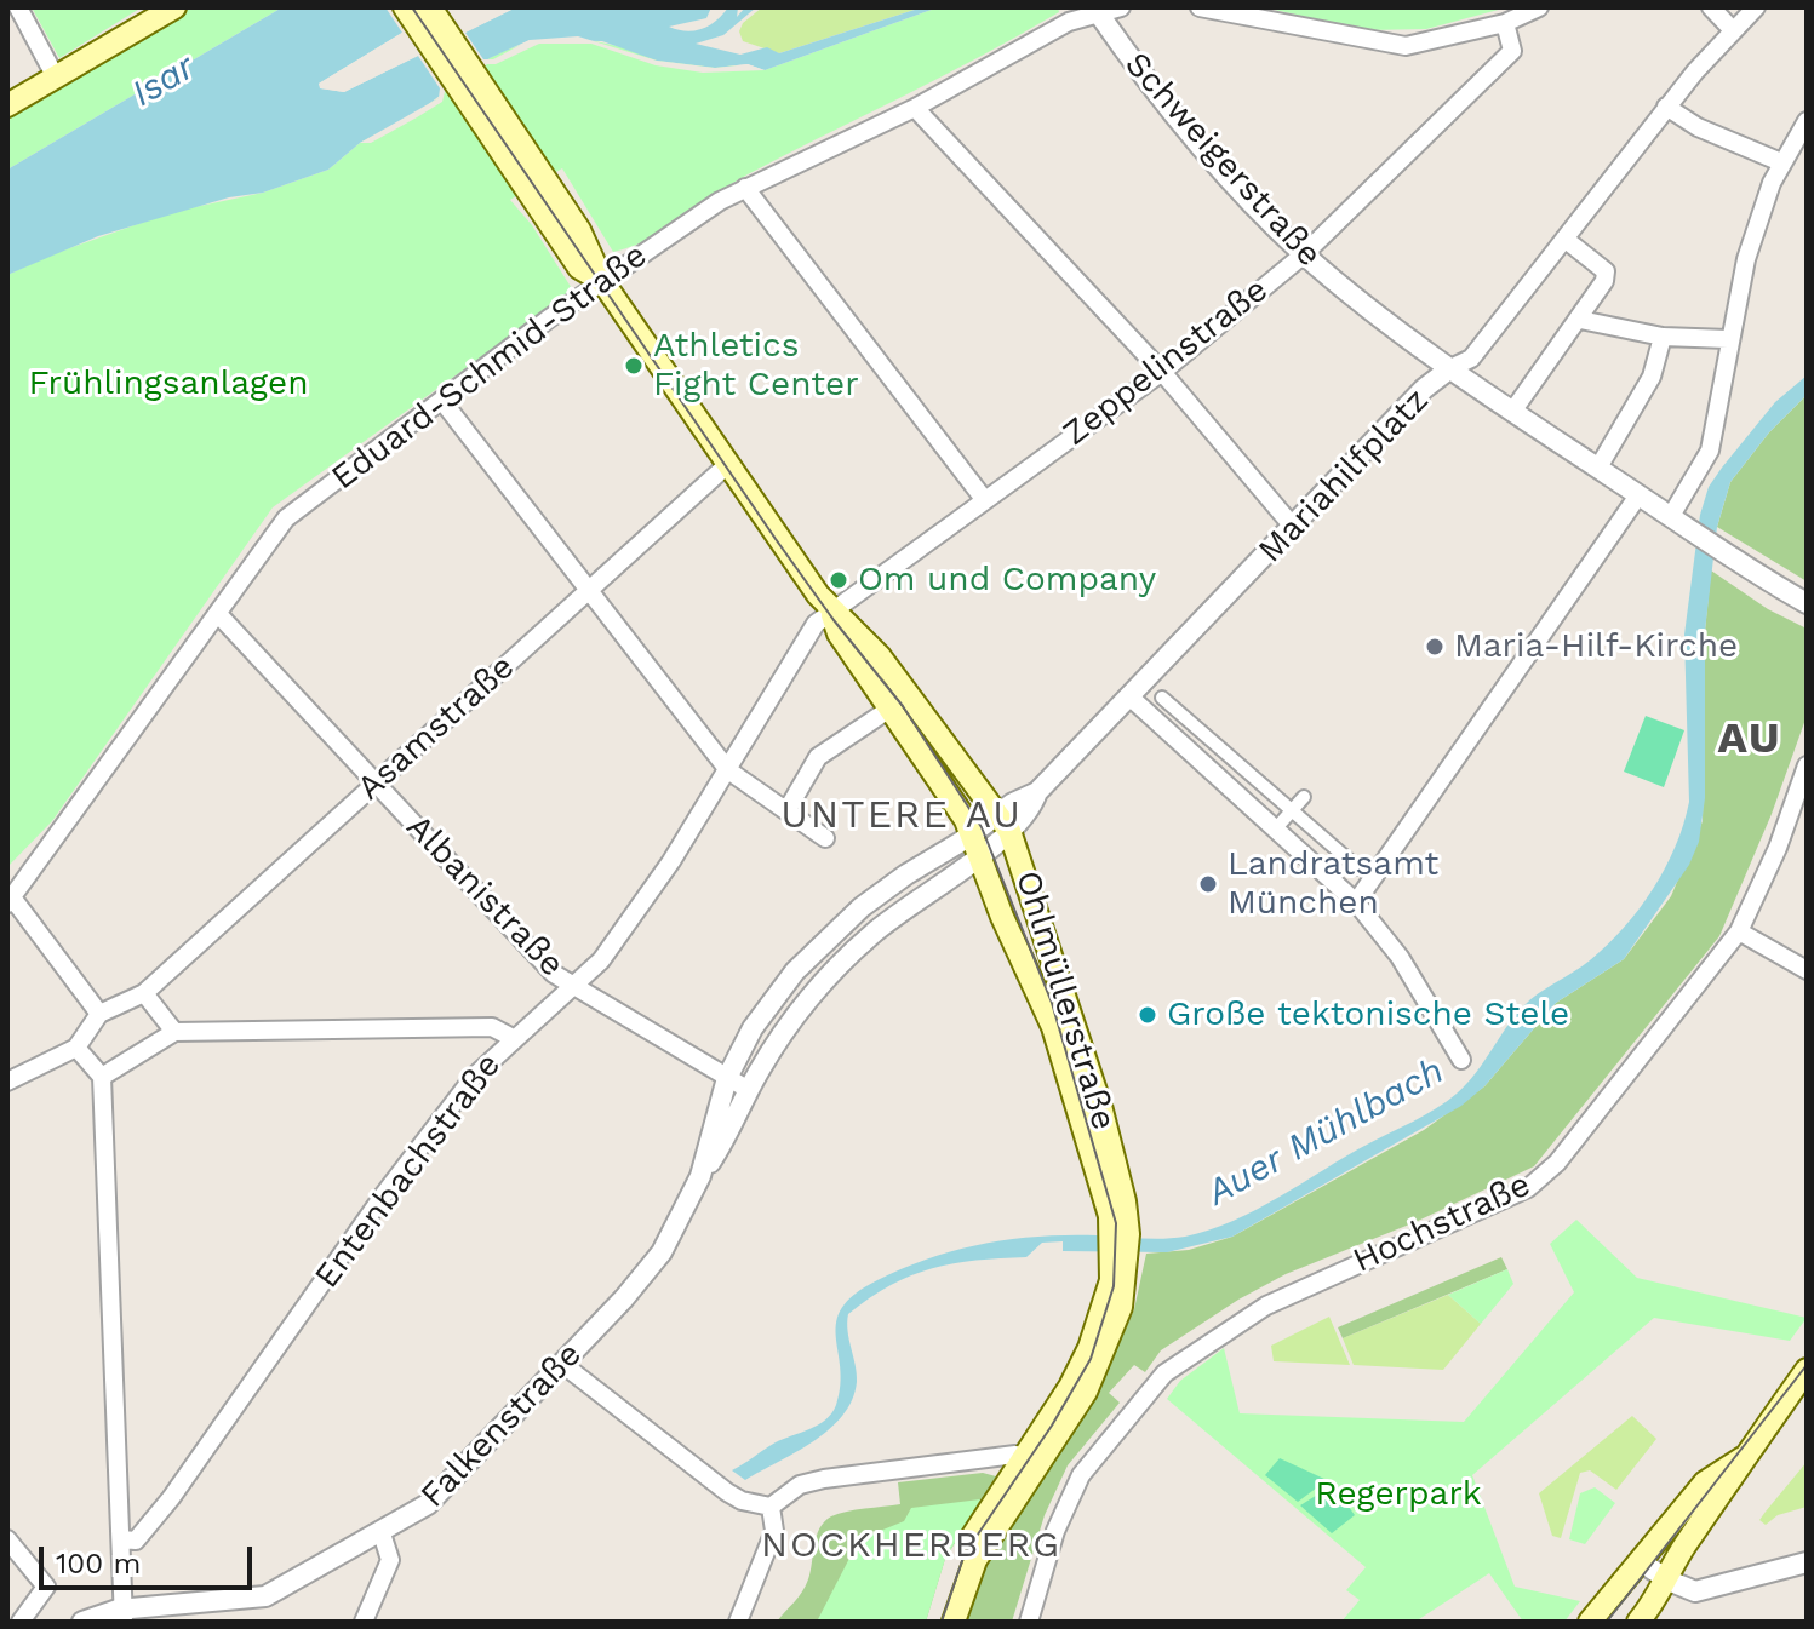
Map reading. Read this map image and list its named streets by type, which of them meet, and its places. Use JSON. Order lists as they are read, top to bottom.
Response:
{
  "streets": {
    "main road": ["Ohlmüllerstraße"],
    "street": [
      "Schweigerstraße",
      "Zeppelinstraße",
      "Eduard-Schmid-Straße",
      "Mariahilfplatz",
      "Asamstraße",
      "Albanistraße",
      "Entenbachstraße",
      "Hochstraße",
      "Falkenstraße"
    ]
  },
  "crossings": [
    ["Schweigerstraße", "Zeppelinstraße"],
    ["Schweigerstraße", "Eduard-Schmid-Straße"],
    ["Schweigerstraße", "Mariahilfplatz"],
    ["Zeppelinstraße", "Ohlmüllerstraße"],
    ["Zeppelinstraße", "Entenbachstraße"],
    ["Eduard-Schmid-Straße", "Albanistraße"],
    ["Eduard-Schmid-Straße", "Ohlmüllerstraße"],
    ["Mariahilfplatz", "Ohlmüllerstraße"],
    ["Mariahilfplatz", "Falkenstraße"],
    ["Asamstraße", "Albanistraße"],
    ["Asamstraße", "Ohlmüllerstraße"],
    ["Albanistraße", "Entenbachstraße"],
    ["Albanistraße", "Falkenstraße"],
    ["Ohlmüllerstraße", "Entenbachstraße"],
    ["Ohlmüllerstraße", "Falkenstraße"]
  ],
  "districts": ["AU", "UNTERE AU", "NOCKHERBERG"],
  "water": ["Isar", "Auer Mühlbach"],
  "parks": ["Frühlingsanlagen", "Regerpark"],
  "places": [
    "Athletics Fight Center",
    "Om und Company",
    "Maria-Hilf-Kirche",
    "Landratsamt München",
    "Große tektonische Stele"
  ],
  "scale_bar": "100 m"
}
